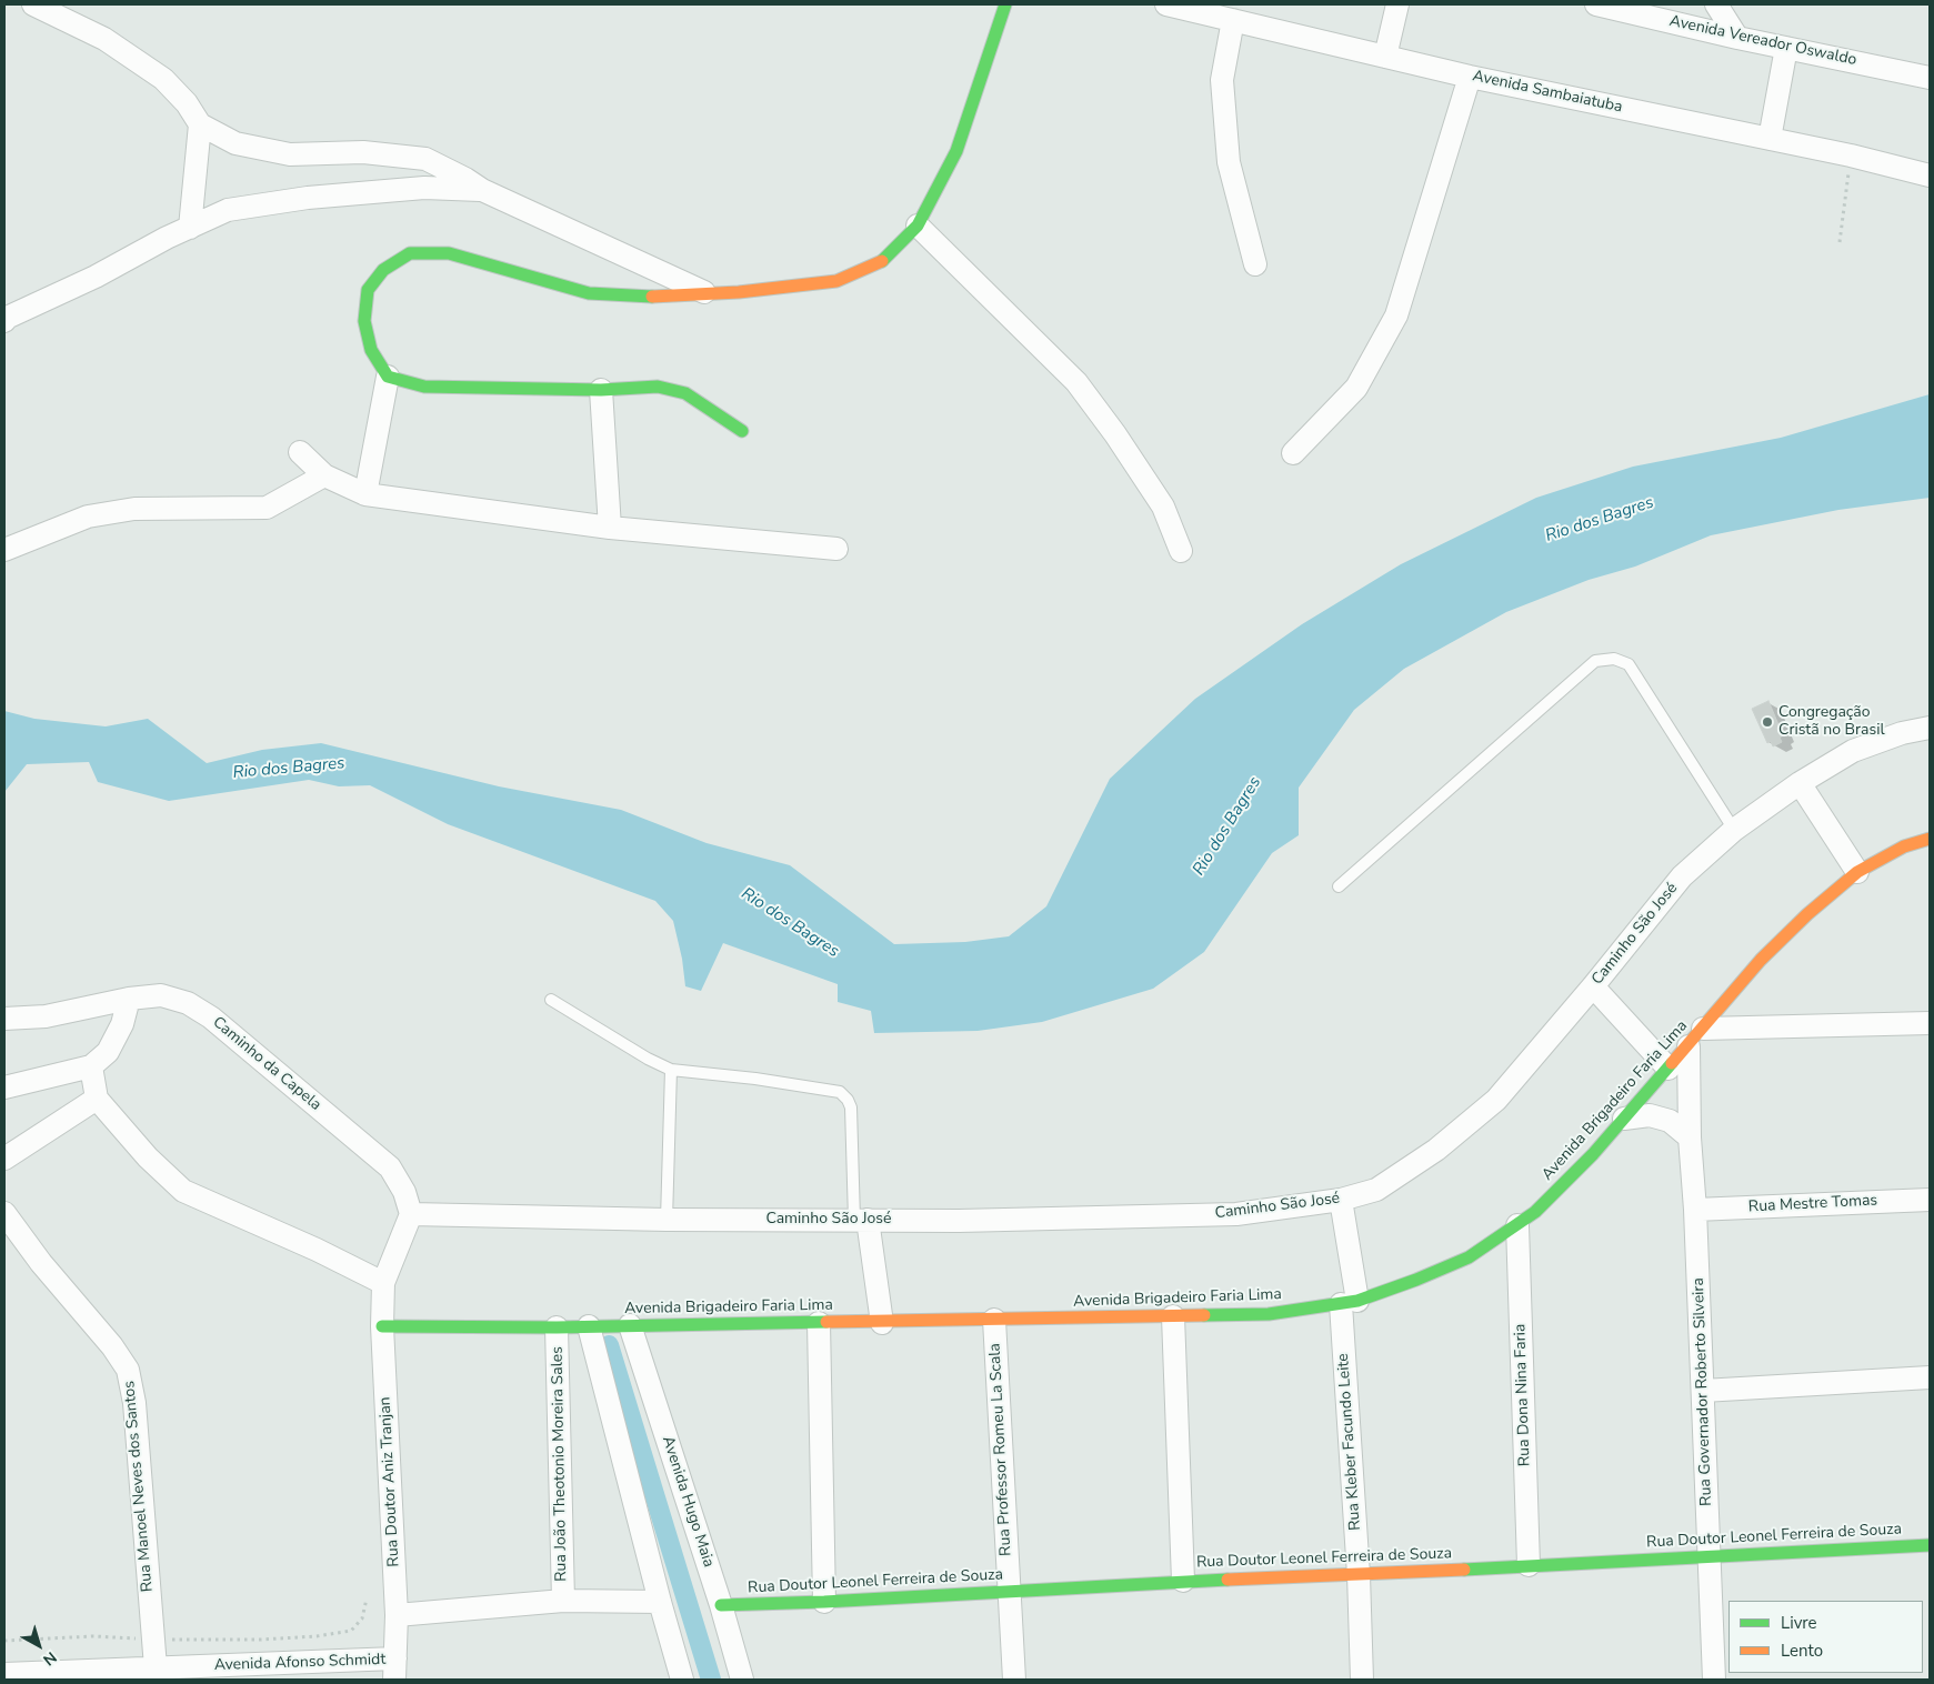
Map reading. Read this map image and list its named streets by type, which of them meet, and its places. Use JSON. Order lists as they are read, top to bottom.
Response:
{
  "streets": {
    "street": [
      "Avenida Vereador Oswaldo",
      "Avenida Sambaiatuba",
      "Caminho São José",
      "Caminho da Capela",
      "Avenida Brigadeiro Faria Lima",
      "Rua Mestre Tomas",
      "Rua Governador Roberto Silveira",
      "Rua Dona Nina Faria",
      "Rua Kleber Facundo Leite",
      "Rua Professor Romeu La Scala",
      "Rua João Theotonio Moreira Sales",
      "Rua Doutor Aniz Tranjan",
      "Rua Manoel Neves dos Santos",
      "Avenida Hugo Maia",
      "Rua Doutor Leonel Ferreira de Souza",
      "Avenida Afonso Schmidt"
    ]
  },
  "crossings": [
    ["Caminho São José", "Caminho da Capela"],
    ["Caminho São José", "Rua Kleber Facundo Leite"],
    ["Avenida Brigadeiro Faria Lima", "Rua Governador Roberto Silveira"],
    ["Avenida Brigadeiro Faria Lima", "Rua Dona Nina Faria"],
    ["Avenida Brigadeiro Faria Lima", "Rua Kleber Facundo Leite"],
    ["Avenida Brigadeiro Faria Lima", "Rua Professor Romeu La Scala"],
    ["Avenida Brigadeiro Faria Lima", "Rua João Theotonio Moreira Sales"],
    ["Avenida Brigadeiro Faria Lima", "Rua Doutor Aniz Tranjan"],
    ["Avenida Brigadeiro Faria Lima", "Avenida Hugo Maia"],
    ["Rua Mestre Tomas", "Rua Governador Roberto Silveira"],
    ["Rua Governador Roberto Silveira", "Rua Doutor Leonel Ferreira de Souza"],
    ["Rua Dona Nina Faria", "Rua Doutor Leonel Ferreira de Souza"],
    ["Rua Kleber Facundo Leite", "Rua Doutor Leonel Ferreira de Souza"],
    ["Rua Professor Romeu La Scala", "Rua Doutor Leonel Ferreira de Souza"],
    ["Rua Doutor Aniz Tranjan", "Avenida Afonso Schmidt"],
    ["Rua Manoel Neves dos Santos", "Avenida Afonso Schmidt"],
    ["Avenida Hugo Maia", "Rua Doutor Leonel Ferreira de Souza"]
  ],
  "water": ["Rio dos Bagres"],
  "places": ["Congregação Cristã no Brasil"],
  "legend": ["Livre", "Lento"],
  "north": "bottom right"
}
